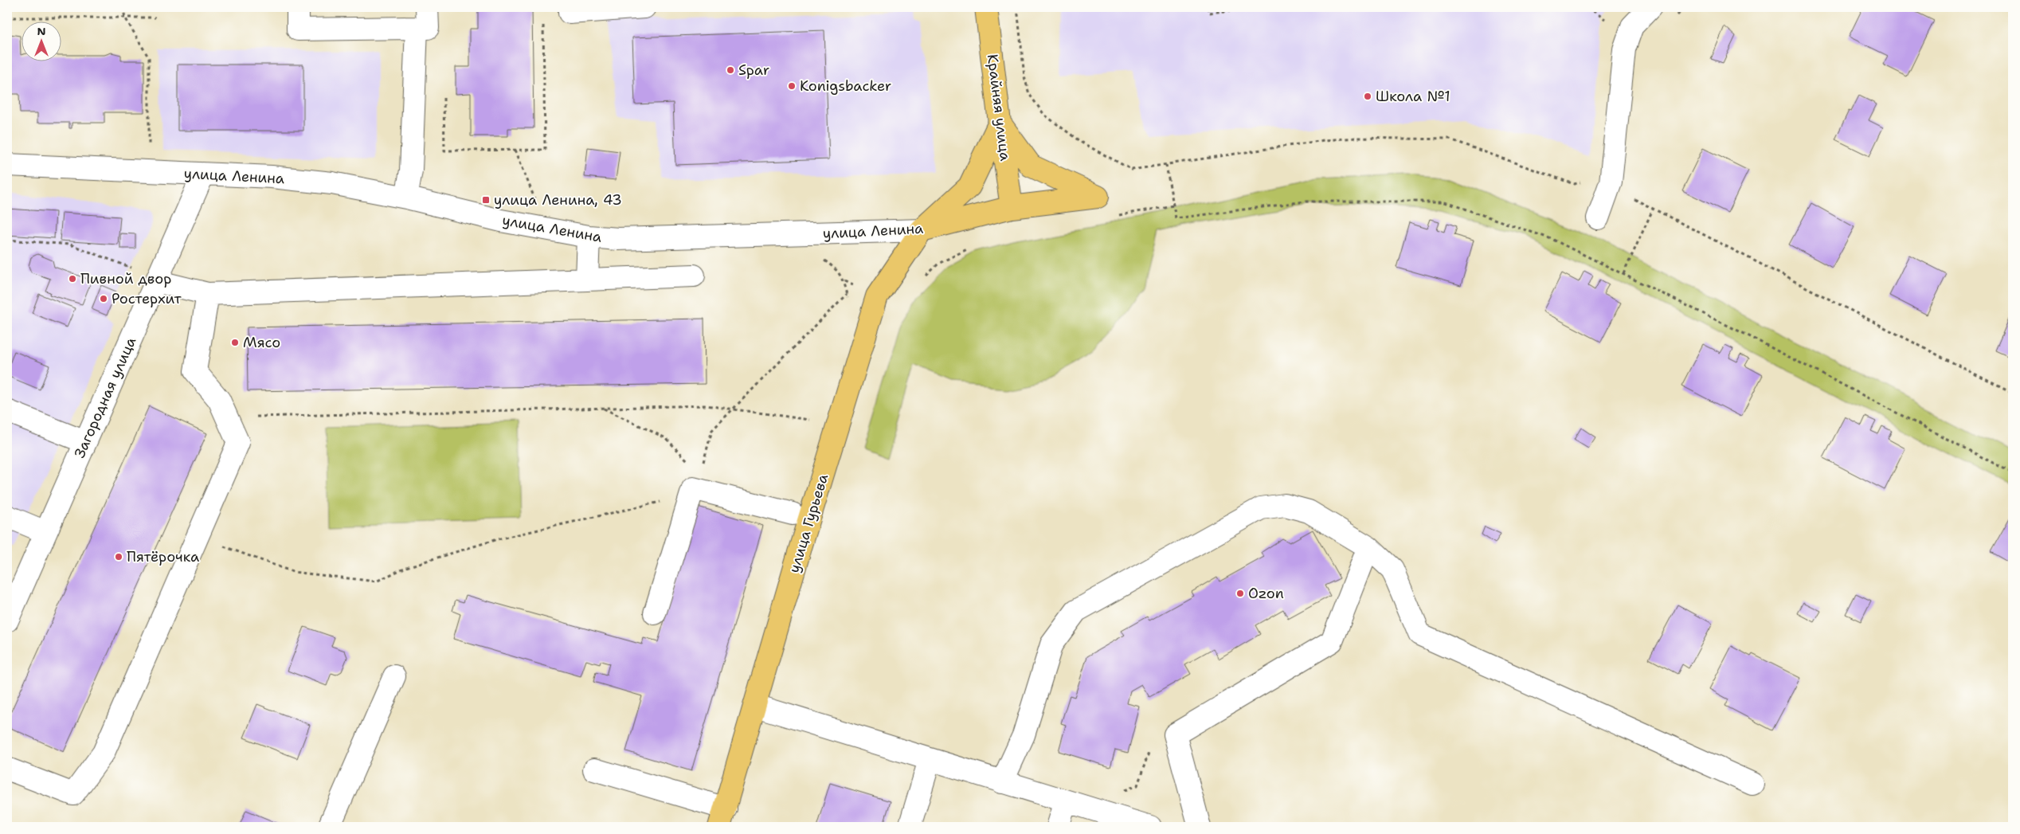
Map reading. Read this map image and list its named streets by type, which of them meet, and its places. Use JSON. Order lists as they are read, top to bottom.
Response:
{
  "streets": {
    "main road": ["Крайняя улица", "улица Ленина", "улица Гурьева"],
    "street": ["Загородная улица"]
  },
  "crossings": [
    ["Крайняя улица", "улица Ленина"],
    ["Крайняя улица", "улица Гурьева"],
    ["улица Ленина", "Загородная улица"],
    ["улица Ленина", "улица Гурьева"]
  ],
  "places": {
    "other": [
      "Spar",
      "Konigsbacker",
      "Школа №1",
      "Пивной двор",
      "Ростерхит",
      "Мясо",
      "Пятёрочка",
      "Ozon"
    ],
    "transit": ["улица Ленина, 43"]
  },
  "north": "top"
}
